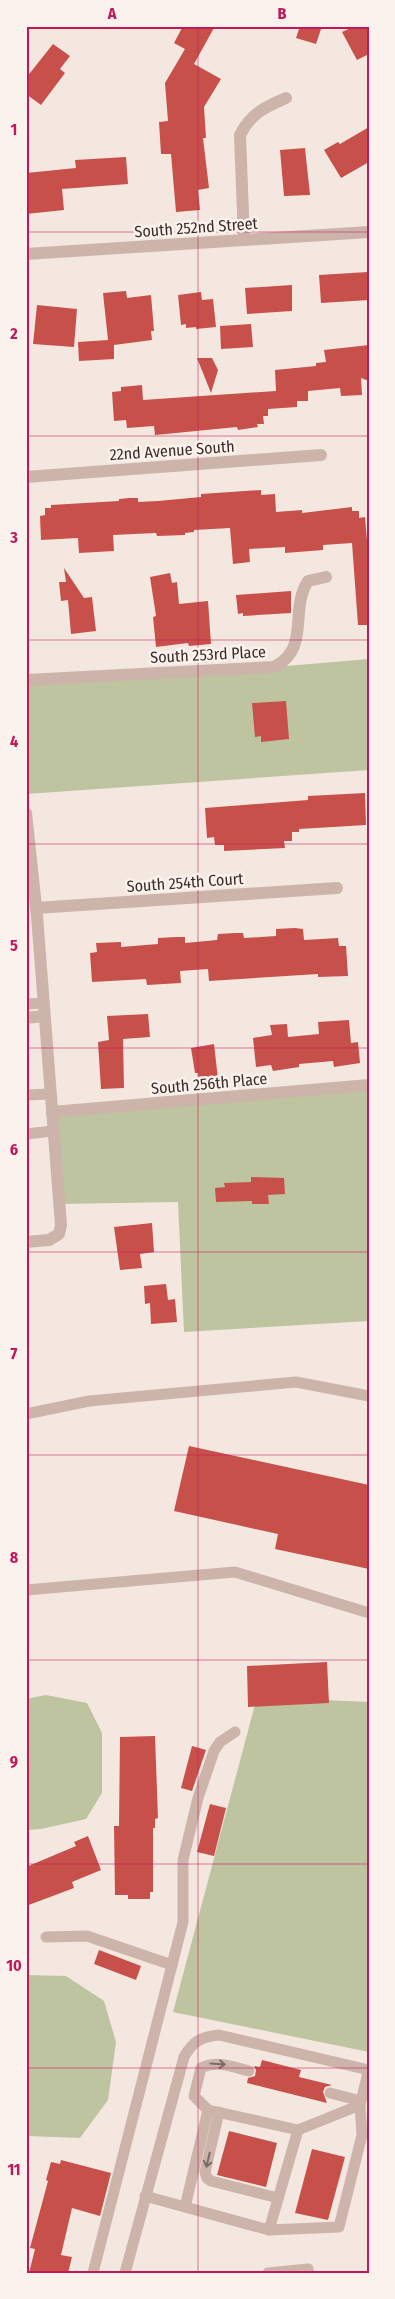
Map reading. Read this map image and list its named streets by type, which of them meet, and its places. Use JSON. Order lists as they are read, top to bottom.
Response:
{
  "streets": {
    "street": [
      "South 252nd Street",
      "22nd Avenue South",
      "South 253rd Place",
      "South 254th Court",
      "South 256th Place"
    ]
  },
  "grid": {
    "columns": ["A", "B"],
    "rows": [
      "1",
      "2",
      "3",
      "4",
      "5",
      "6",
      "7",
      "8",
      "9",
      "10",
      "11"
    ]
  }
}
